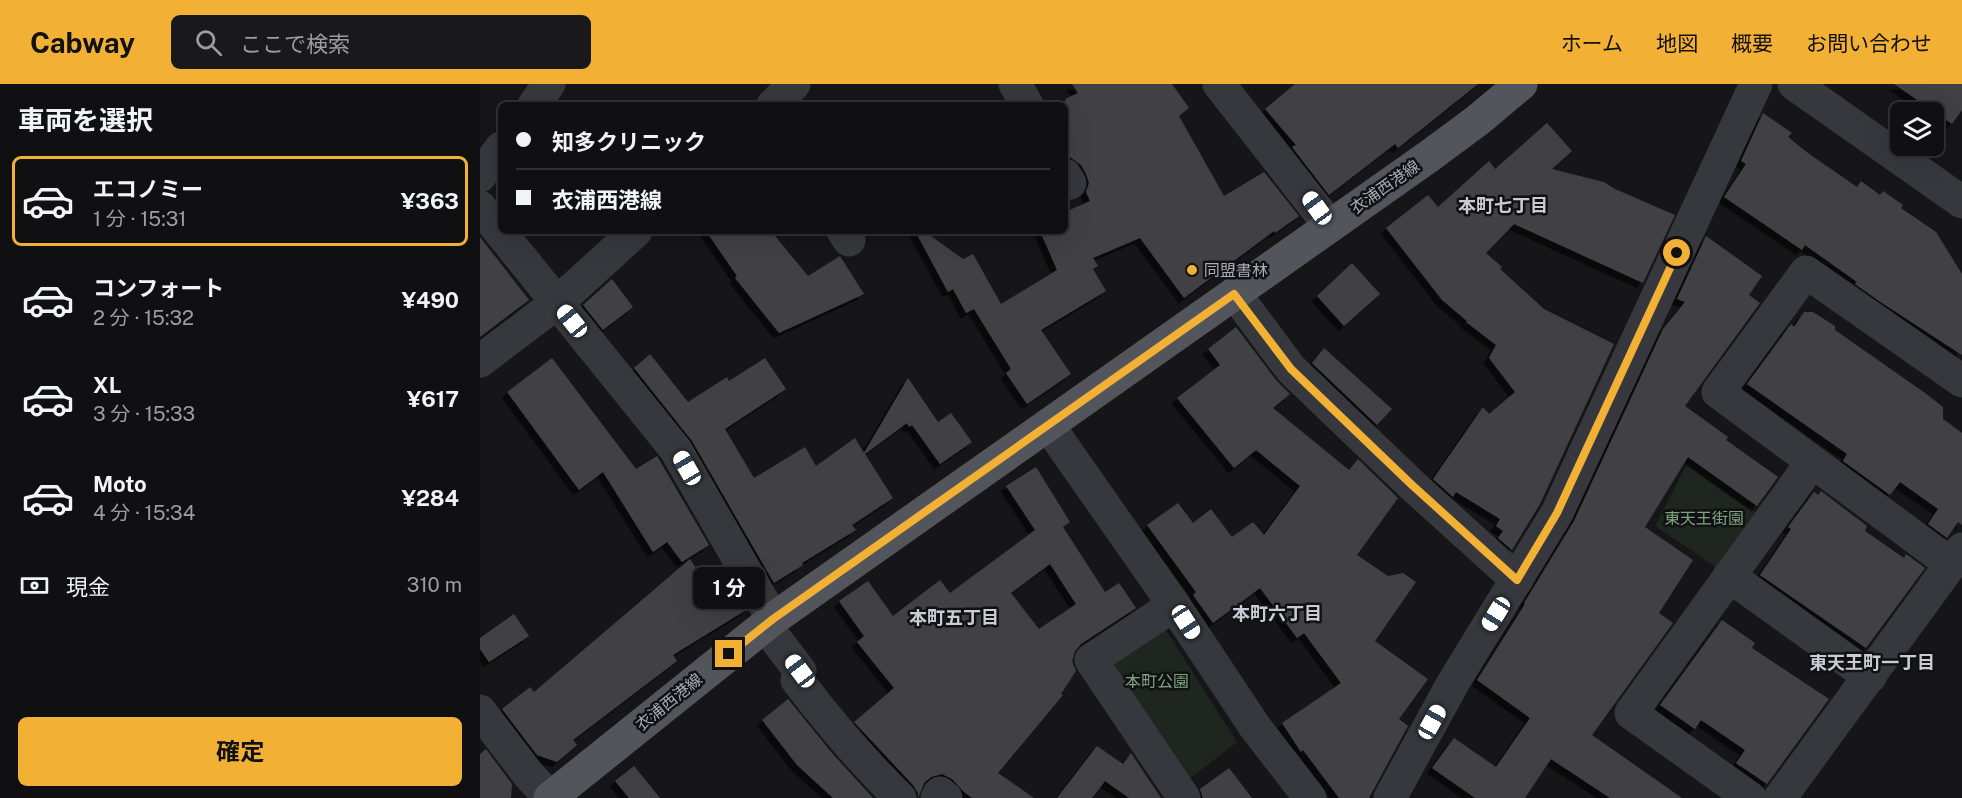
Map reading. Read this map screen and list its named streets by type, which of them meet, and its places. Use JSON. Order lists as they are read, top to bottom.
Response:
{
  "streets": {
    "main road": ["衣浦西港線"]
  },
  "districts": [
    "本町七丁目",
    "本町六丁目",
    "本町五丁目",
    "東天王町一丁目"
  ],
  "parks": ["東天王街園", "本町公園"],
  "places": ["同盟書林"],
  "page": {
    "header": "Cabway",
    "search": "ここで検索",
    "nav": [
      "ホーム",
      "地図",
      "概要",
      "お問い合わせ"
    ],
    "heading": "車両を選択",
    "banner": ["知多クリニック", "衣浦西港線"],
    "list": [
      {
        "name": "エコノミー",
        "note": "1 分 · 15:31",
        "value": "¥363"
      },
      {
        "name": "コンフォート",
        "note": "2 分 · 15:32",
        "value": "¥490"
      },
      {
        "name": "XL",
        "note": "3 分 · 15:33",
        "value": "¥617"
      },
      {
        "name": "Moto",
        "note": "4 分 · 15:34",
        "value": "¥284"
      }
    ],
    "pay": ["現金", "310 m"],
    "bubble": "1 分",
    "buttons": "確定"
  }
}
